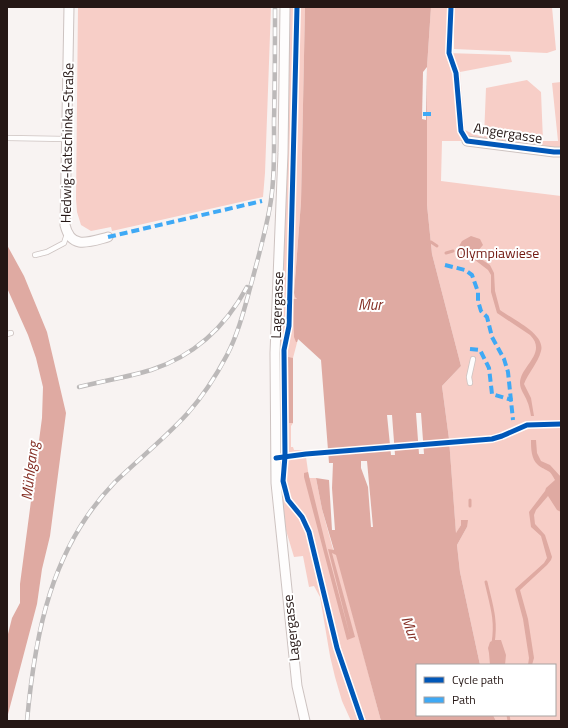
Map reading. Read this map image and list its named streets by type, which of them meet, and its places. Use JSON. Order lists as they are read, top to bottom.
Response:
{
  "streets": {
    "street": ["Angergasse", "Hedwig-Katschinka-Straße", "Lagergasse"]
  },
  "water": ["Mur", "Mühlgang"],
  "parks": ["Olympiawiese"],
  "legend": ["Cycle path", "Path"]
}
